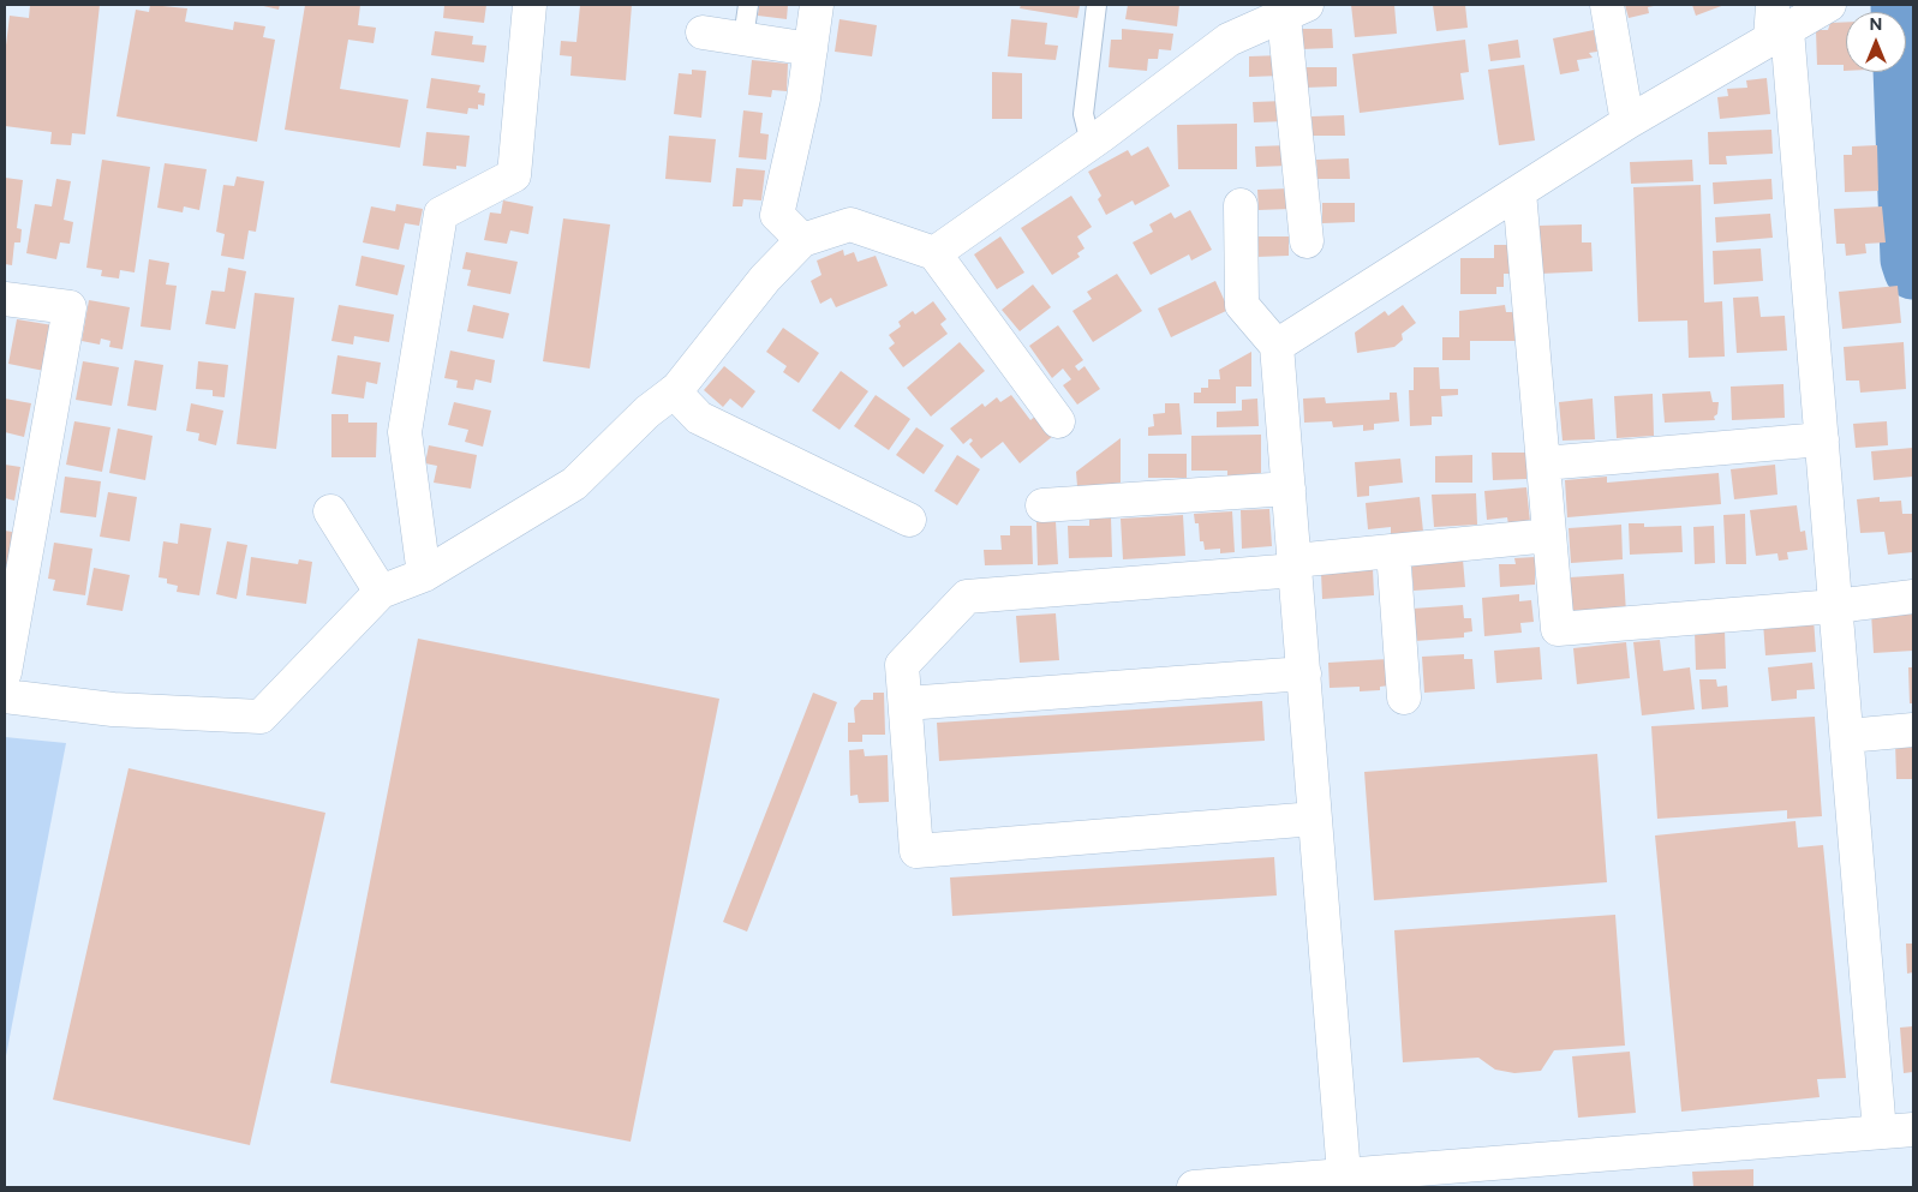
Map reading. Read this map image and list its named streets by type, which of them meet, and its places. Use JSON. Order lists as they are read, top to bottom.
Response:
{
  "north": "top"
}
